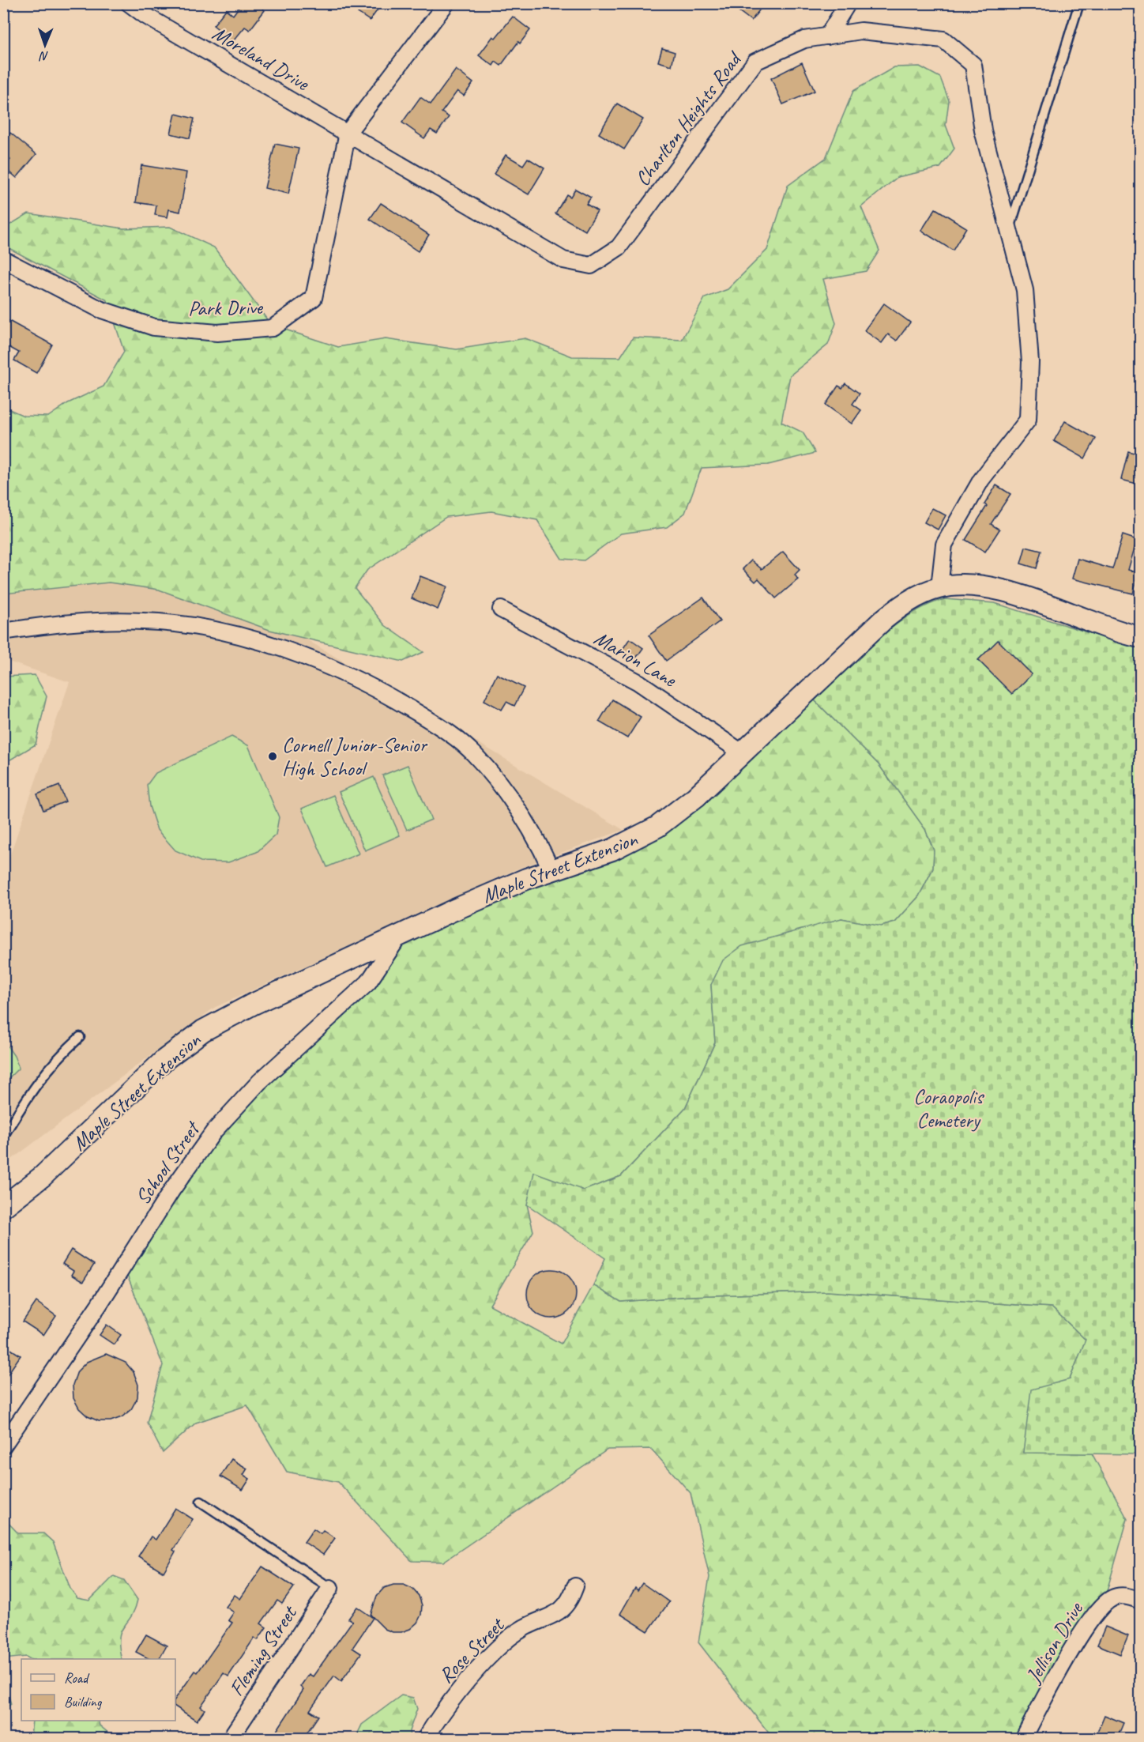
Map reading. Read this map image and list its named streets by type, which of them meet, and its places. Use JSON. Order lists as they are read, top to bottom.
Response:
{
  "streets": {
    "street": [
      "Moreland Drive",
      "Charlton Heights Road",
      "Park Drive",
      "Marion Lane",
      "Maple Street Extension",
      "School Street",
      "Jellison Drive",
      "Rose Street",
      "Fleming Street"
    ]
  },
  "crossings": [
    ["Moreland Drive", "Charlton Heights Road"],
    ["Moreland Drive", "Park Drive"],
    ["Charlton Heights Road", "Park Drive"],
    ["Charlton Heights Road", "Maple Street Extension"],
    ["Marion Lane", "Maple Street Extension"],
    ["Maple Street Extension", "School Street"]
  ],
  "parks": ["Coraopolis Cemetery"],
  "places": ["Cornell Junior-Senior High School"],
  "legend": ["Road", "Building"],
  "north": "bottom"
}
